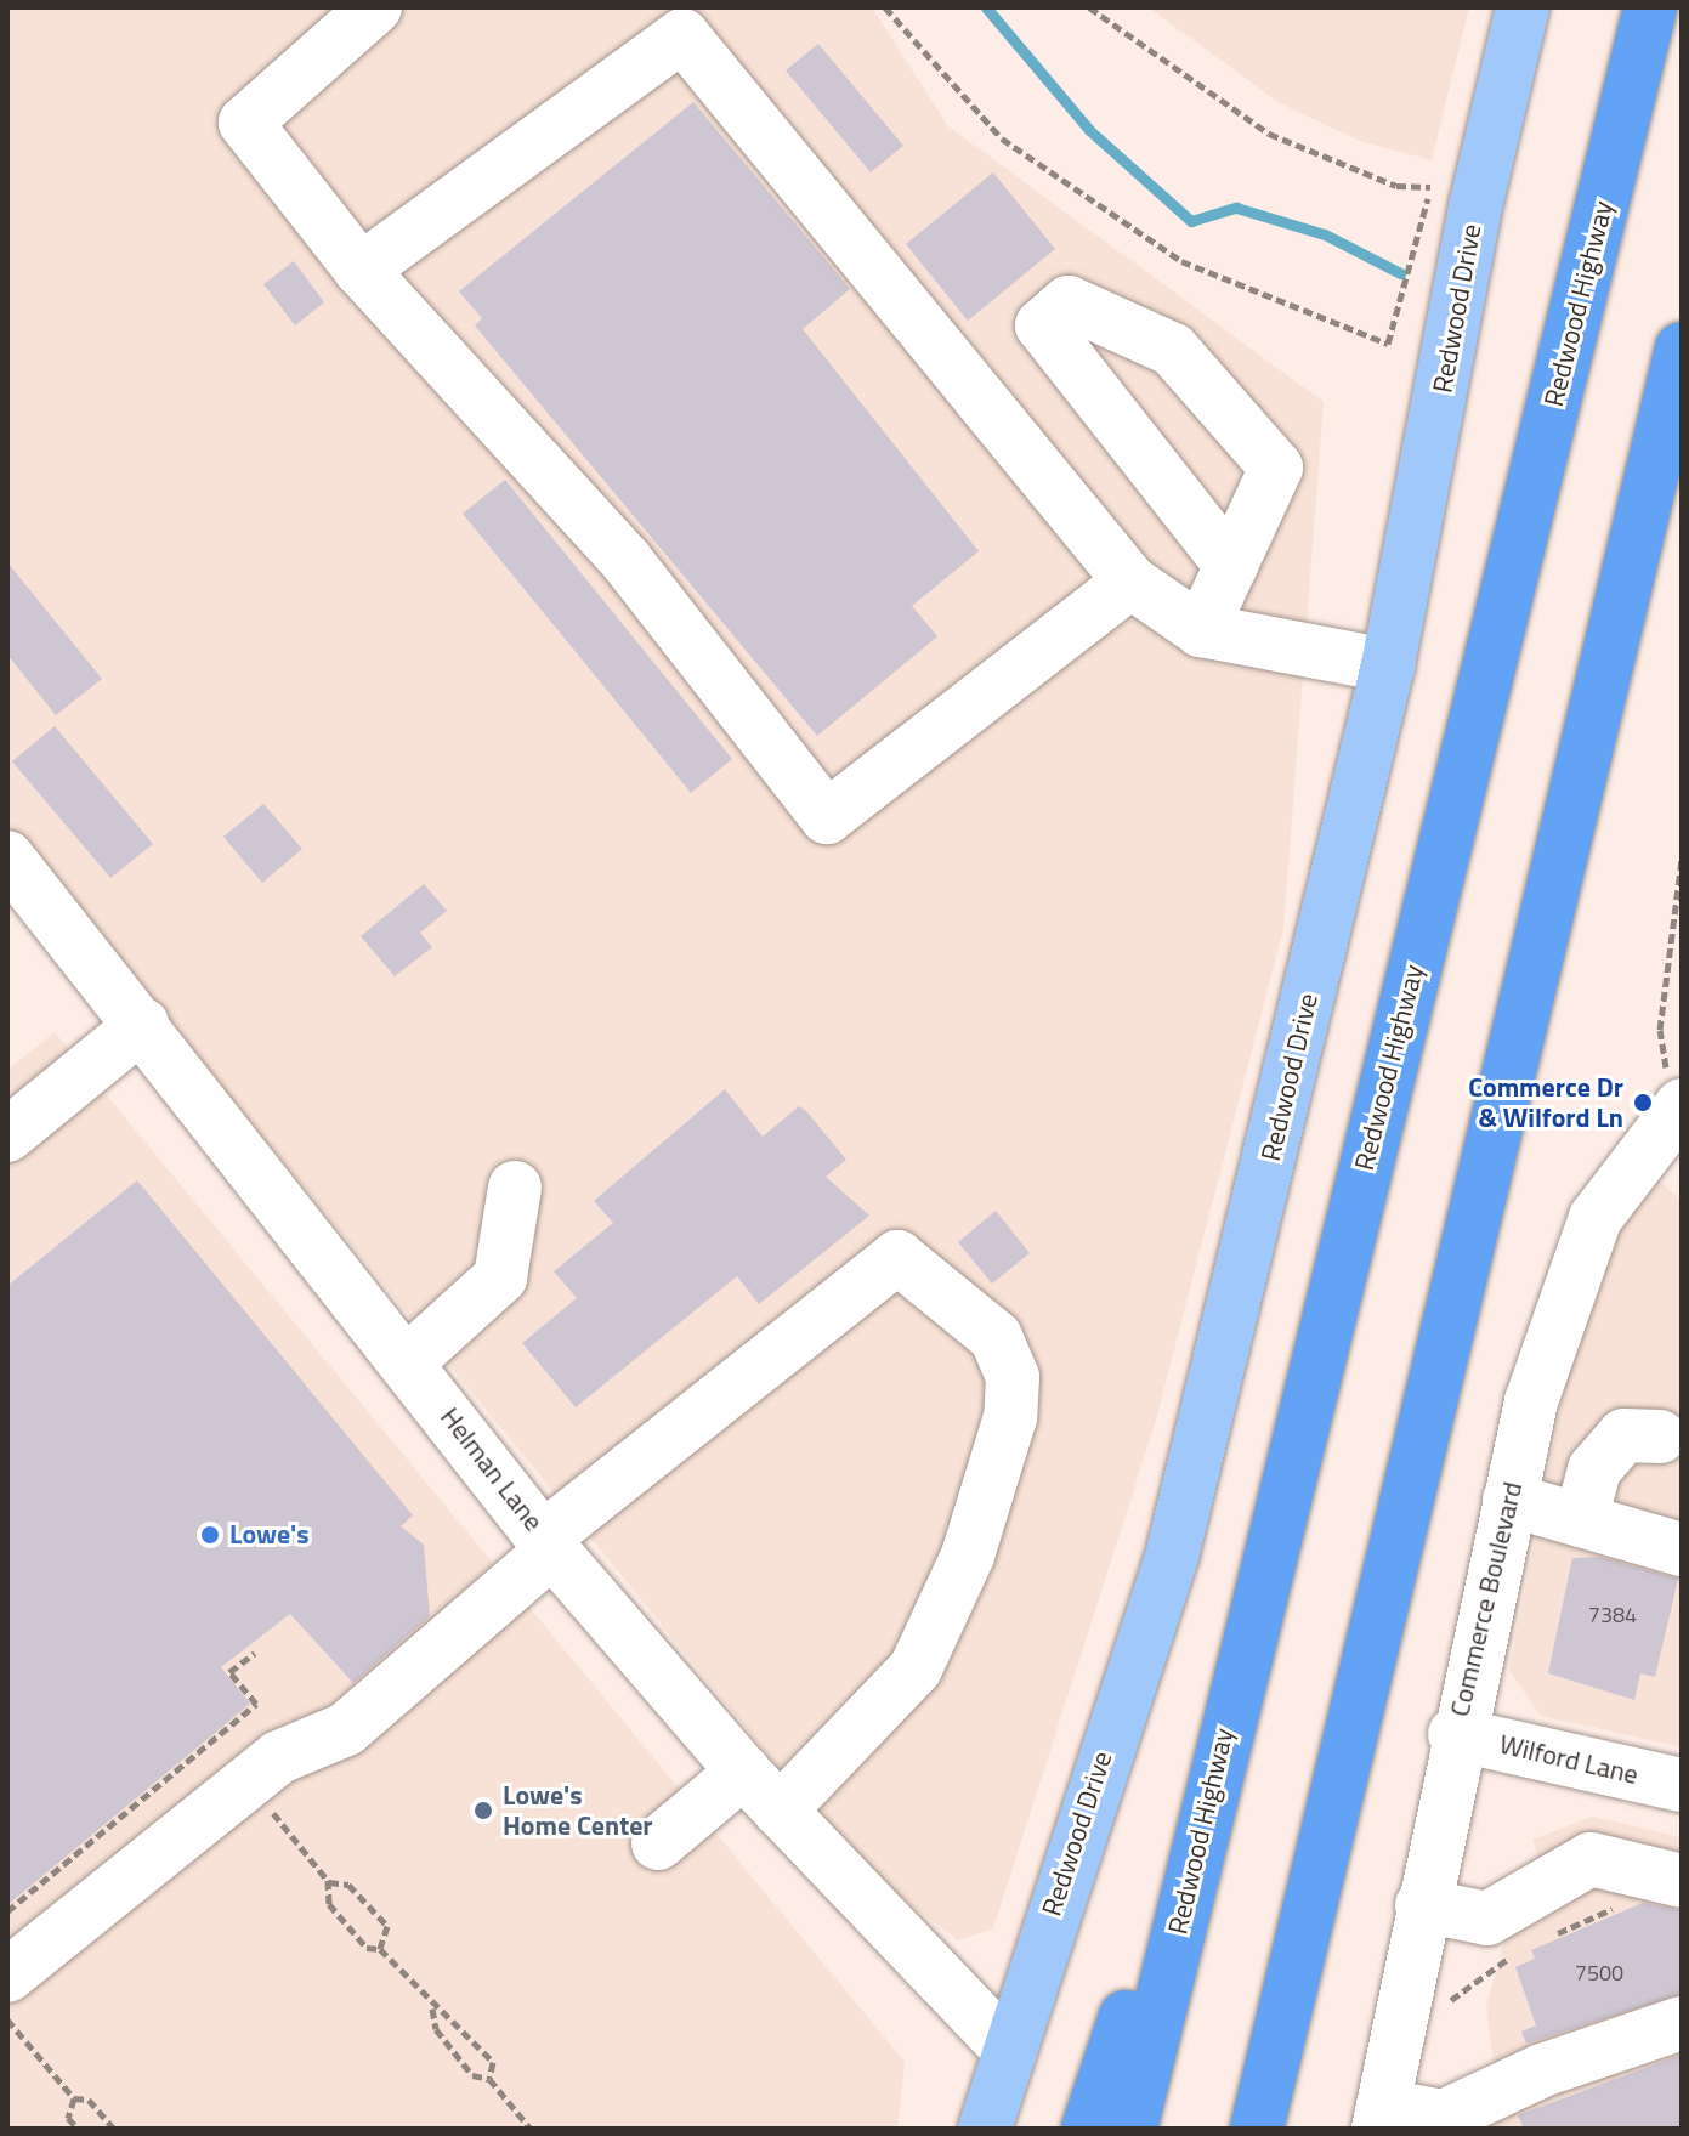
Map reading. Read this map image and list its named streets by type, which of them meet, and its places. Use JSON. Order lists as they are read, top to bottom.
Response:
{
  "streets": {
    "highway": ["Redwood Highway"],
    "main road": ["Redwood Drive"],
    "street": ["Helman Lane", "Commerce Boulevard", "Wilford Lane"]
  },
  "crossings": [
    ["Redwood Drive", "Helman Lane"],
    ["Commerce Boulevard", "Wilford Lane"]
  ],
  "places": ["Commerce Dr & Wilford Ln", "Lowe's", "Lowe's Home Center"],
  "house_numbers": ["7384", "7500"]
}
